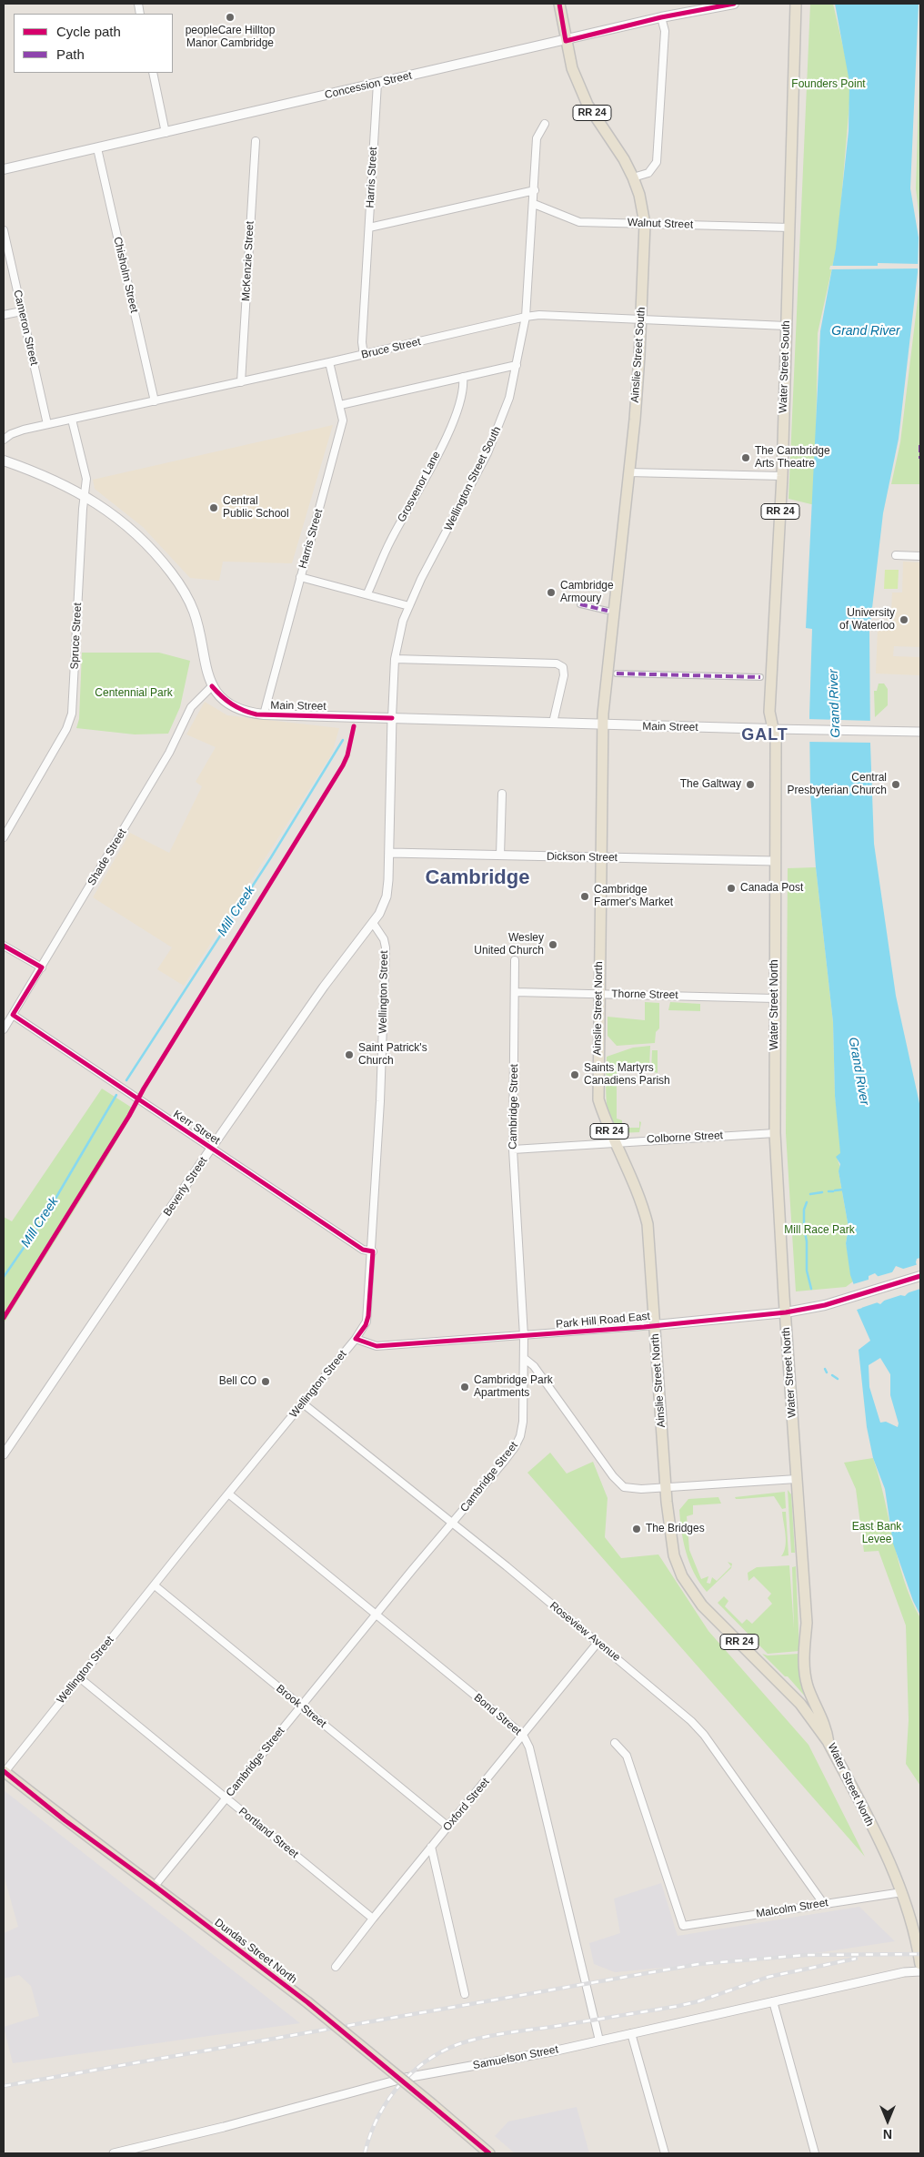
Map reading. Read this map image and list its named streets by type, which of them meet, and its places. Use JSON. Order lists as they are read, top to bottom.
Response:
{
  "streets": {
    "main road": [
      "Concession Street",
      "RR 24",
      "Ainslie Street South",
      "Water Street South",
      "Main Street",
      "Water Street North",
      "Ainslie Street North",
      "Park Hill Road East",
      "Dundas Street North"
    ],
    "street": [
      "Harris Street",
      "Walnut Street",
      "McKenzie Street",
      "Chisholm Street",
      "Cameron Street",
      "Bruce Street",
      "Wellington Street South",
      "Grosvenor Lane",
      "Spruce Street",
      "Shade Street",
      "Dickson Street",
      "Wellington Street",
      "Thorne Street",
      "Cambridge Street",
      "Kerr Street",
      "Colborne Street",
      "Beverly Street",
      "Roseview Avenue",
      "Brook Street",
      "Bond Street",
      "Oxford Street",
      "Portland Street",
      "Malcolm Street",
      "Samuelson Street"
    ]
  },
  "crossings": [
    ["Concession Street", "Harris Street"],
    ["Concession Street", "Chisholm Street"],
    ["Concession Street", "Ainslie Street South"],
    ["Harris Street", "Bruce Street"],
    ["Harris Street", "Main Street"],
    ["Walnut Street", "Ainslie Street South"],
    ["Walnut Street", "Water Street South"],
    ["Walnut Street", "Wellington Street South"],
    ["McKenzie Street", "Bruce Street"],
    ["Chisholm Street", "Bruce Street"],
    ["Cameron Street", "Bruce Street"],
    ["Bruce Street", "Ainslie Street South"],
    ["Bruce Street", "Water Street South"],
    ["Bruce Street", "Wellington Street South"],
    ["Bruce Street", "Spruce Street"],
    ["Ainslie Street South", "Main Street"],
    ["Ainslie Street South", "Ainslie Street North"],
    ["Water Street South", "Main Street"],
    ["Water Street South", "Water Street North"],
    ["Wellington Street South", "Main Street"],
    ["Spruce Street", "Main Street"],
    ["Main Street", "Shade Street"],
    ["Main Street", "Water Street North"],
    ["Main Street", "Ainslie Street North"],
    ["Shade Street", "Kerr Street"],
    ["Dickson Street", "Water Street North"],
    ["Dickson Street", "Ainslie Street North"],
    ["Wellington Street", "Kerr Street"],
    ["Wellington Street", "Beverly Street"],
    ["Wellington Street", "Park Hill Road East"],
    ["Wellington Street", "Roseview Avenue"],
    ["Wellington Street", "Brook Street"],
    ["Wellington Street", "Bond Street"],
    ["Wellington Street", "Portland Street"],
    ["Wellington Street", "Dundas Street North"],
    ["Thorne Street", "Water Street North"],
    ["Thorne Street", "Ainslie Street North"],
    ["Thorne Street", "Cambridge Street"],
    ["Water Street North", "Ainslie Street North"],
    ["Water Street North", "Colborne Street"],
    ["Water Street North", "Park Hill Road East"],
    ["Water Street North", "Malcolm Street"],
    ["Ainslie Street North", "Colborne Street"],
    ["Ainslie Street North", "Park Hill Road East"],
    ["Cambridge Street", "Colborne Street"],
    ["Cambridge Street", "Park Hill Road East"],
    ["Cambridge Street", "Roseview Avenue"],
    ["Cambridge Street", "Brook Street"],
    ["Cambridge Street", "Bond Street"],
    ["Cambridge Street", "Portland Street"],
    ["Cambridge Street", "Dundas Street North"],
    ["Kerr Street", "Beverly Street"],
    ["Roseview Avenue", "Oxford Street"],
    ["Roseview Avenue", "Malcolm Street"],
    ["Brook Street", "Oxford Street"],
    ["Bond Street", "Oxford Street"],
    ["Bond Street", "Samuelson Street"],
    ["Oxford Street", "Portland Street"]
  ],
  "districts": ["GALT", "Cambridge"],
  "water": ["Grand River", "Mill Creek"],
  "parks": [
    "Founders Point",
    "Centennial Park",
    "Mill Race Park",
    "East Bank Levee"
  ],
  "places": [
    "peopleCare Hilltop Manor Cambridge",
    "The Cambridge Arts Theatre",
    "Central Public School",
    "Cambridge Armoury",
    "University of Waterloo",
    "The Galtway",
    "Central Presbyterian Church",
    "Canada Post",
    "Cambridge Farmer's Market",
    "Wesley United Church",
    "Saint Patrick's Church",
    "Saints Martyrs Canadiens Parish",
    "Bell CO",
    "Cambridge Park Apartments",
    "The Bridges"
  ],
  "legend": ["Cycle path", "Path"],
  "north": "bottom"
}
